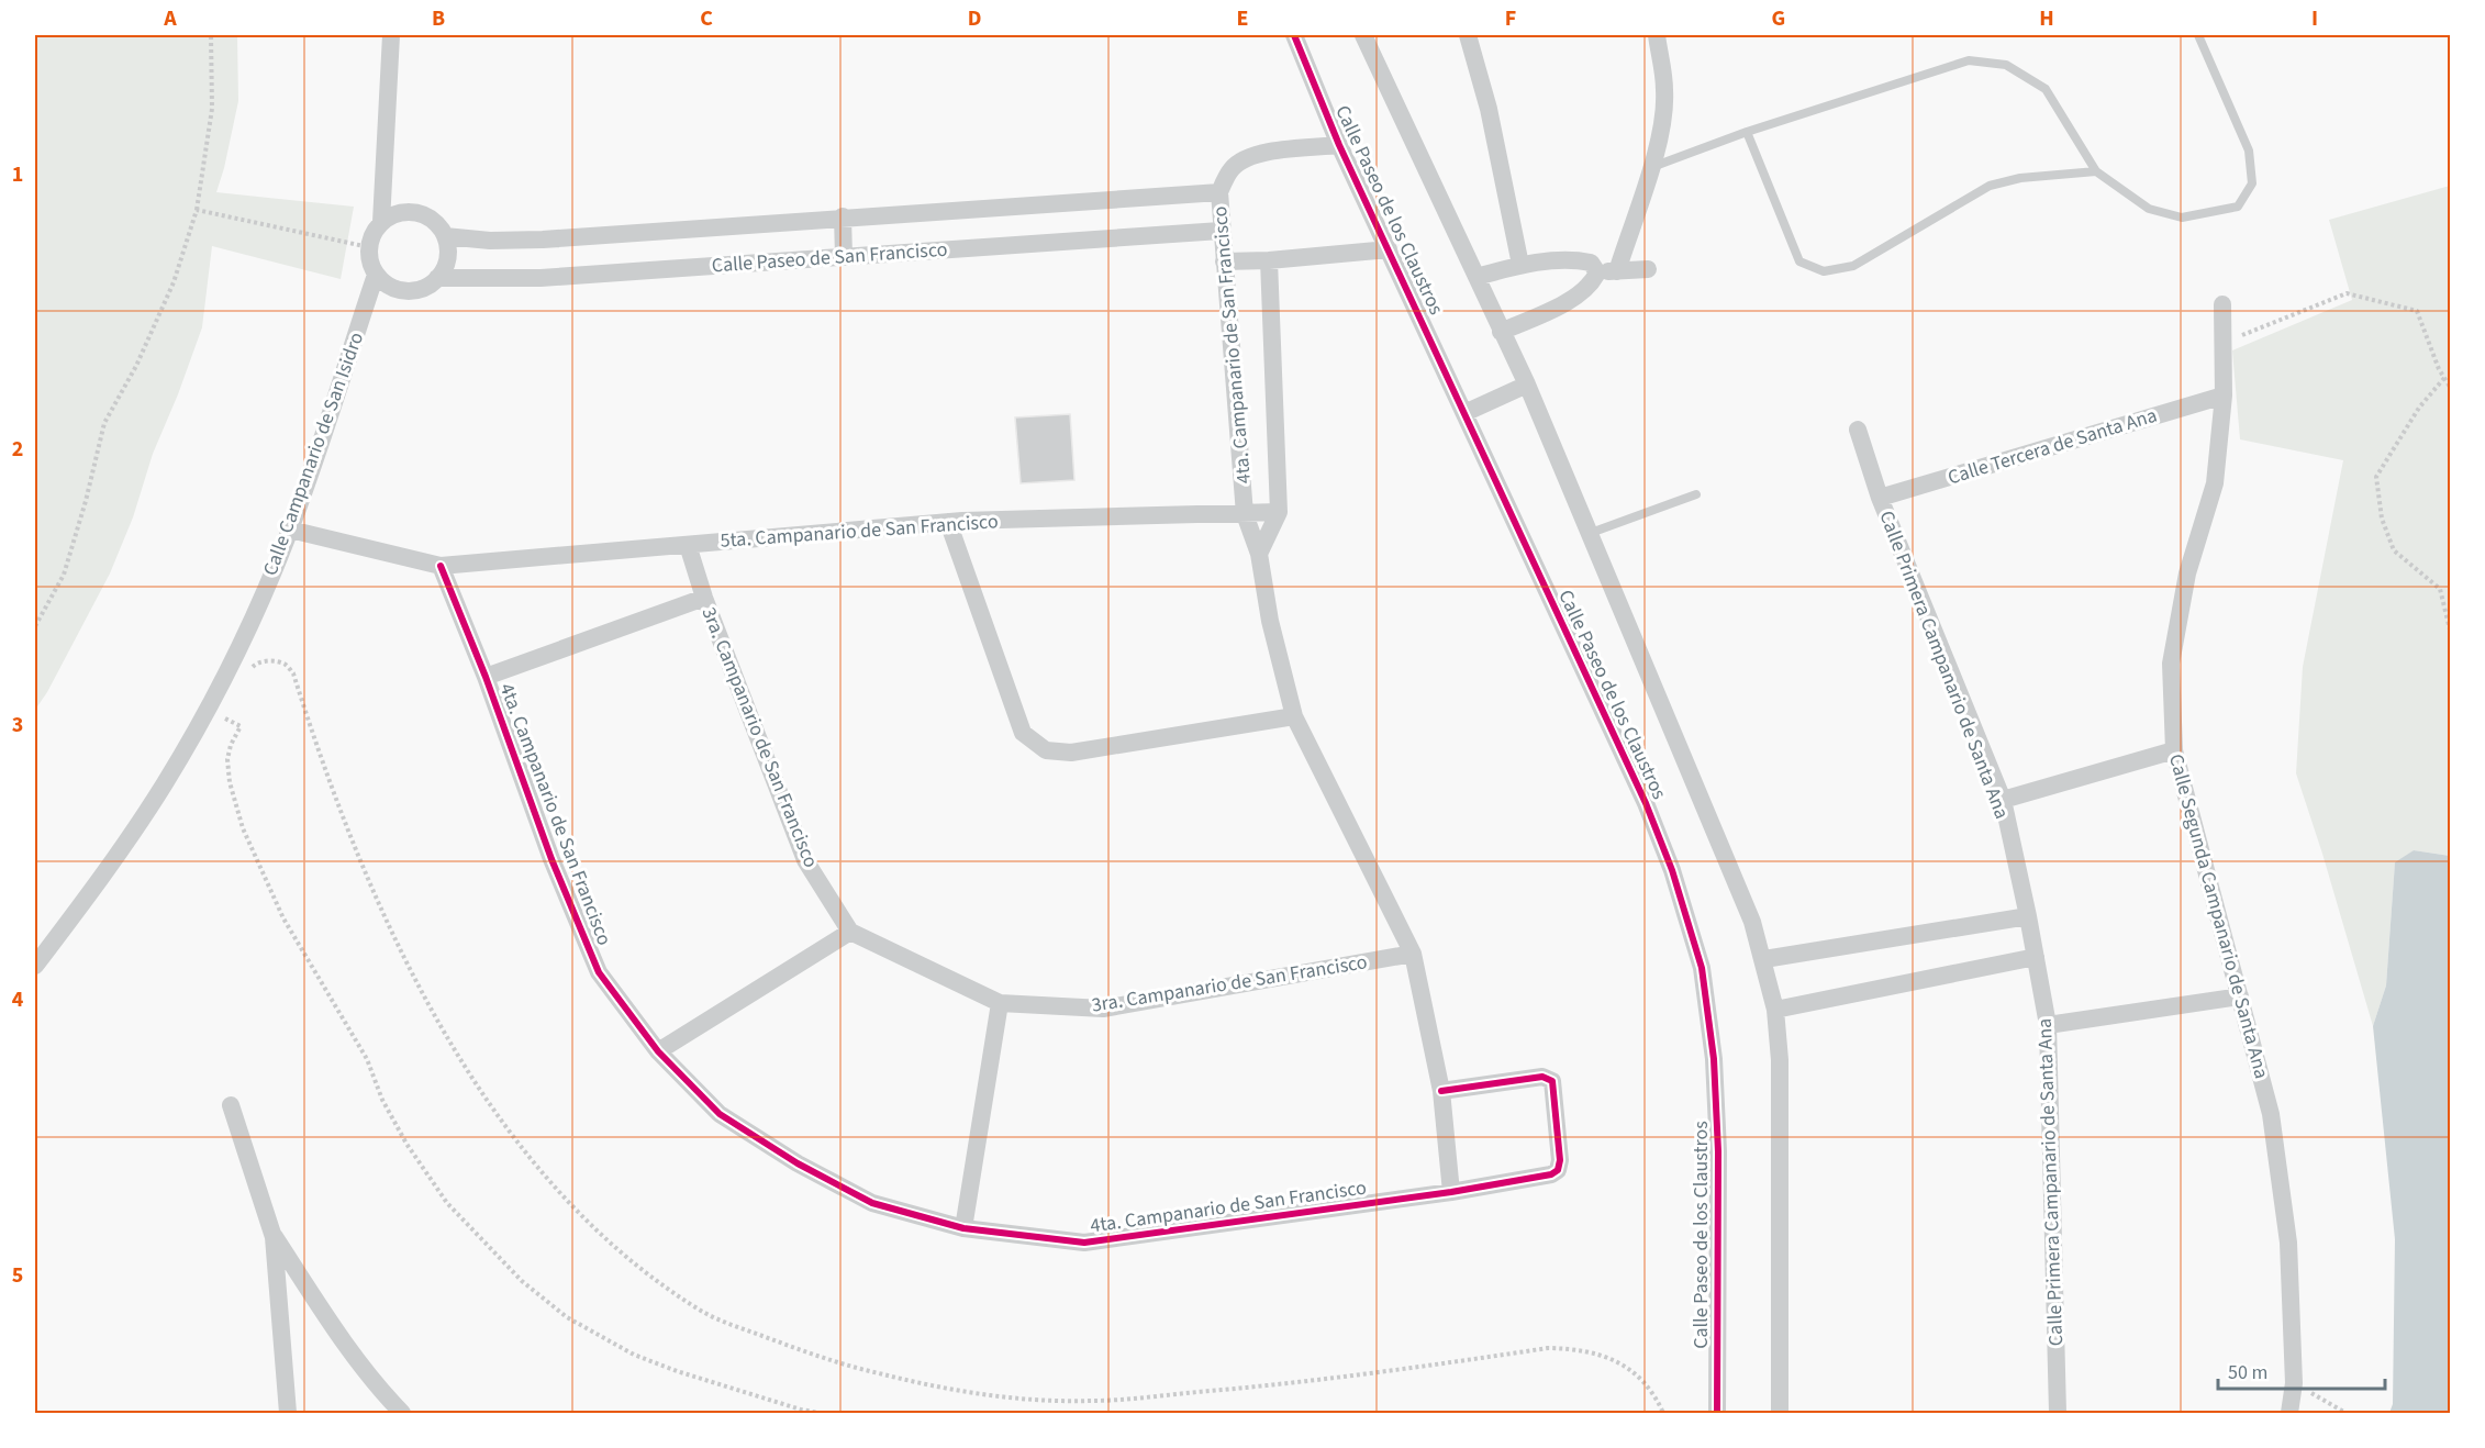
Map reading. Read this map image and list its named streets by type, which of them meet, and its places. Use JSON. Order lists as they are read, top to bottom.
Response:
{
  "streets": {
    "street": [
      "Calle Paseo de los Claustros",
      "Calle Paseo de San Francisco",
      "4ta. Campanario de San Francisco",
      "Calle Tercera de Santa Ana",
      "Calle Campanario de San Isidro",
      "5ta. Campanario de San Francisco",
      "Calle Primera Campanario de Santa Ana",
      "3ra. Campanario de San Francisco",
      "Calle Segunda Campanario de Santa Ana"
    ]
  },
  "crossings": [
    ["Calle Paseo de los Claustros", "4ta. Campanario de San Francisco"],
    ["Calle Paseo de San Francisco", "4ta. Campanario de San Francisco"],
    ["Calle Paseo de San Francisco", "Calle Campanario de San Isidro"],
    ["4ta. Campanario de San Francisco", "5ta. Campanario de San Francisco"],
    ["4ta. Campanario de San Francisco", "3ra. Campanario de San Francisco"],
    ["Calle Tercera de Santa Ana", "Calle Primera Campanario de Santa Ana"],
    ["Calle Tercera de Santa Ana", "Calle Segunda Campanario de Santa Ana"],
    ["5ta. Campanario de San Francisco", "3ra. Campanario de San Francisco"]
  ],
  "scale_bar": "50 m",
  "grid": {
    "columns": [
      "A",
      "B",
      "C",
      "D",
      "E",
      "F",
      "G",
      "H",
      "I"
    ],
    "rows": [
      "1",
      "2",
      "3",
      "4",
      "5"
    ]
  }
}
